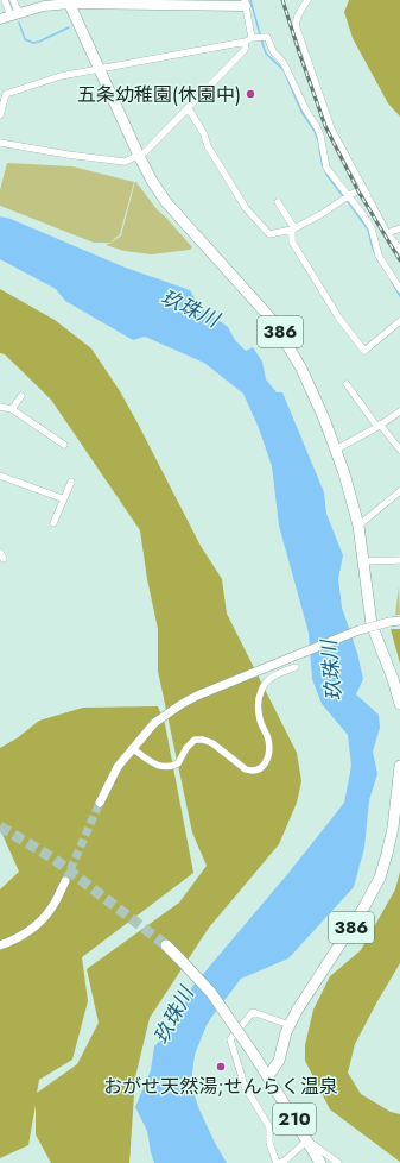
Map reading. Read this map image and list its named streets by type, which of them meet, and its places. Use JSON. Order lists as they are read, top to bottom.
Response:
{
  "streets": {
    "highway": ["386", "210"]
  },
  "crossings": [
    ["386", "210"]
  ],
  "water": ["玖珠川"],
  "places": ["五条幼稚園(休園中)", "おがせ天然湯;せんらく温泉"]
}
